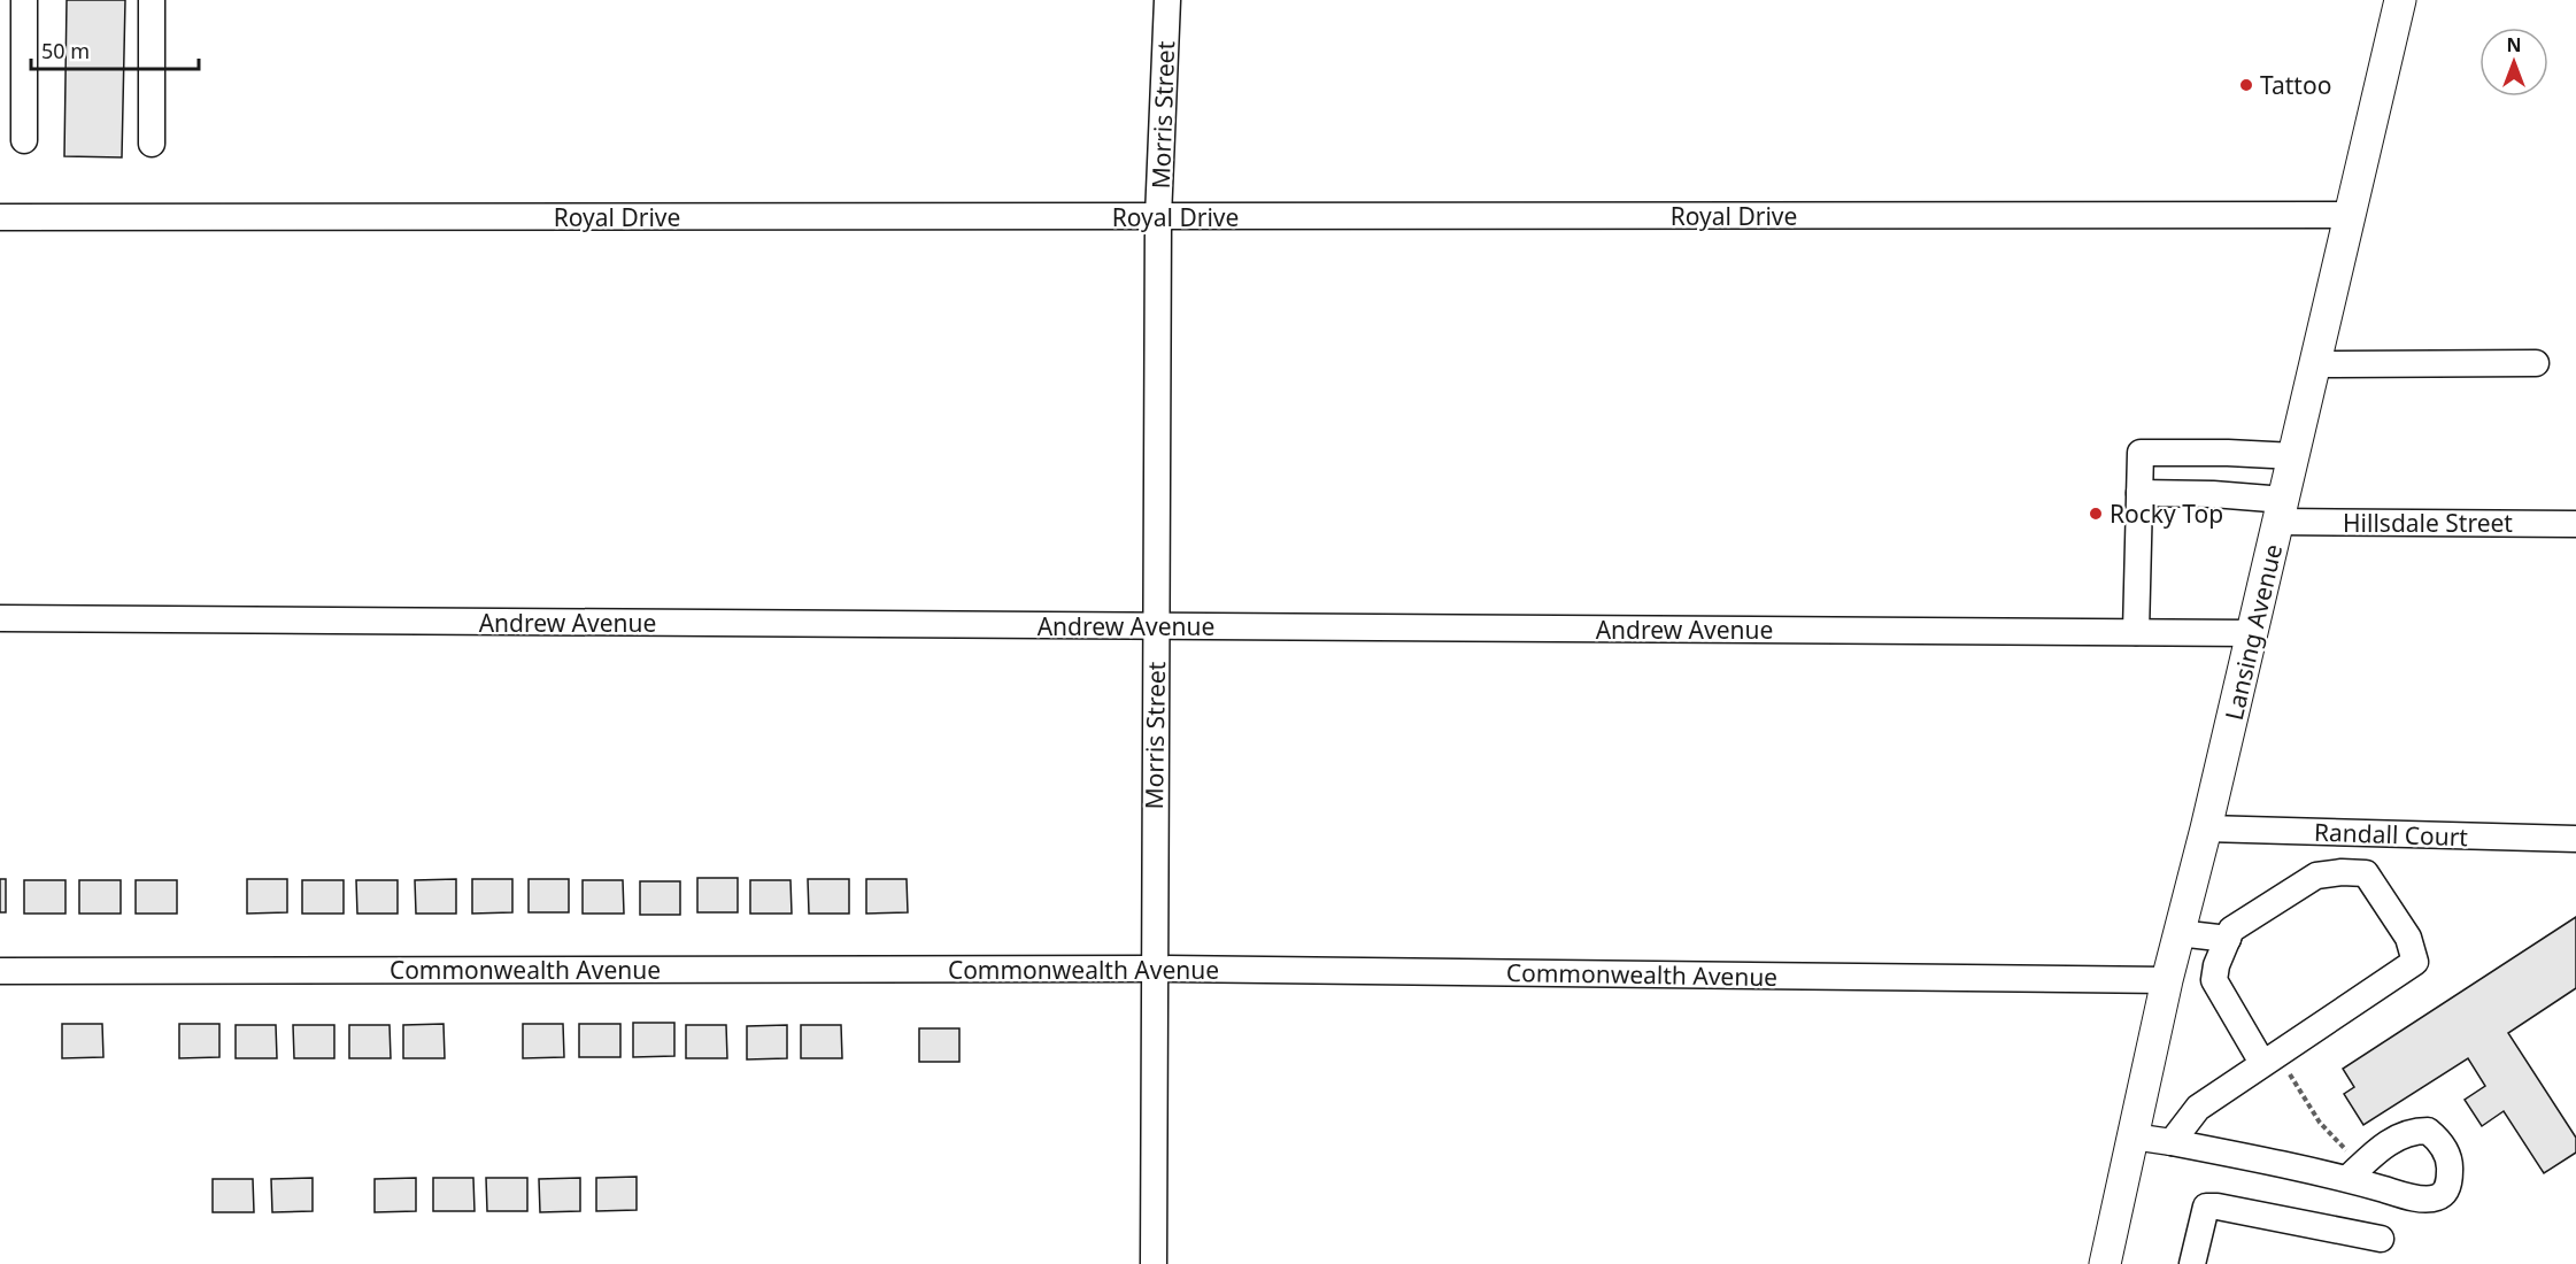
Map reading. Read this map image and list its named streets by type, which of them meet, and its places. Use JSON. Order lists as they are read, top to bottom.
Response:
{
  "streets": {
    "main road": ["Lansing Avenue"],
    "street": [
      "Morris Street",
      "Royal Drive",
      "Hillsdale Street",
      "Andrew Avenue",
      "Randall Court",
      "Commonwealth Avenue"
    ]
  },
  "crossings": [
    ["Morris Street", "Royal Drive"],
    ["Morris Street", "Andrew Avenue"],
    ["Morris Street", "Commonwealth Avenue"],
    ["Royal Drive", "Lansing Avenue"],
    ["Hillsdale Street", "Lansing Avenue"],
    ["Andrew Avenue", "Lansing Avenue"],
    ["Lansing Avenue", "Randall Court"],
    ["Lansing Avenue", "Commonwealth Avenue"]
  ],
  "places": ["Tattoo", "Rocky Top"],
  "scale_bar": "50 m",
  "north": "top"
}
